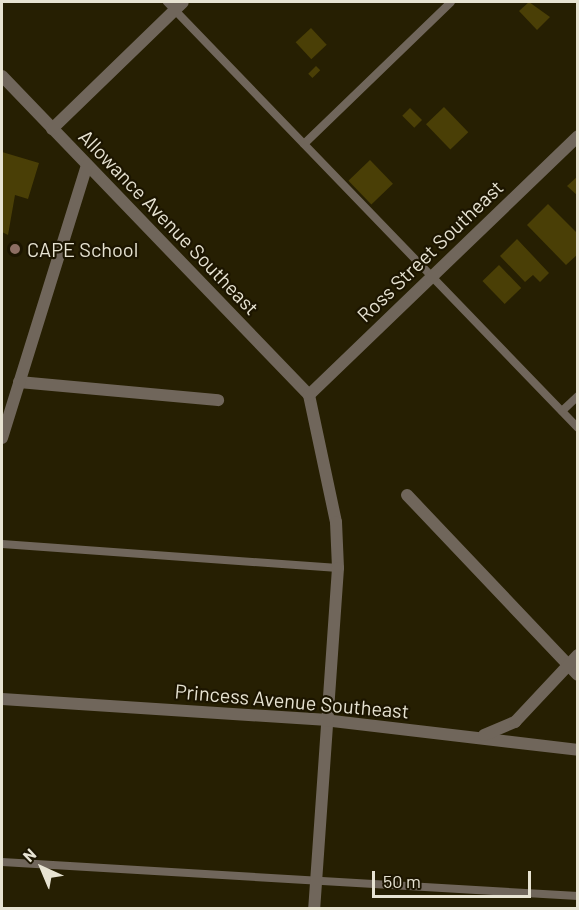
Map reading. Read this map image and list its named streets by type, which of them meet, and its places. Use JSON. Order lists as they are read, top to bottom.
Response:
{
  "streets": {
    "street": ["Allowance Avenue Southeast", "Ross Street Southeast", "Princess Avenue Southeast"]
  },
  "crossings": [
    ["Allowance Avenue Southeast", "Ross Street Southeast"]
  ],
  "places": ["CAPE School"],
  "scale_bar": "50 m",
  "north": "top left"
}
